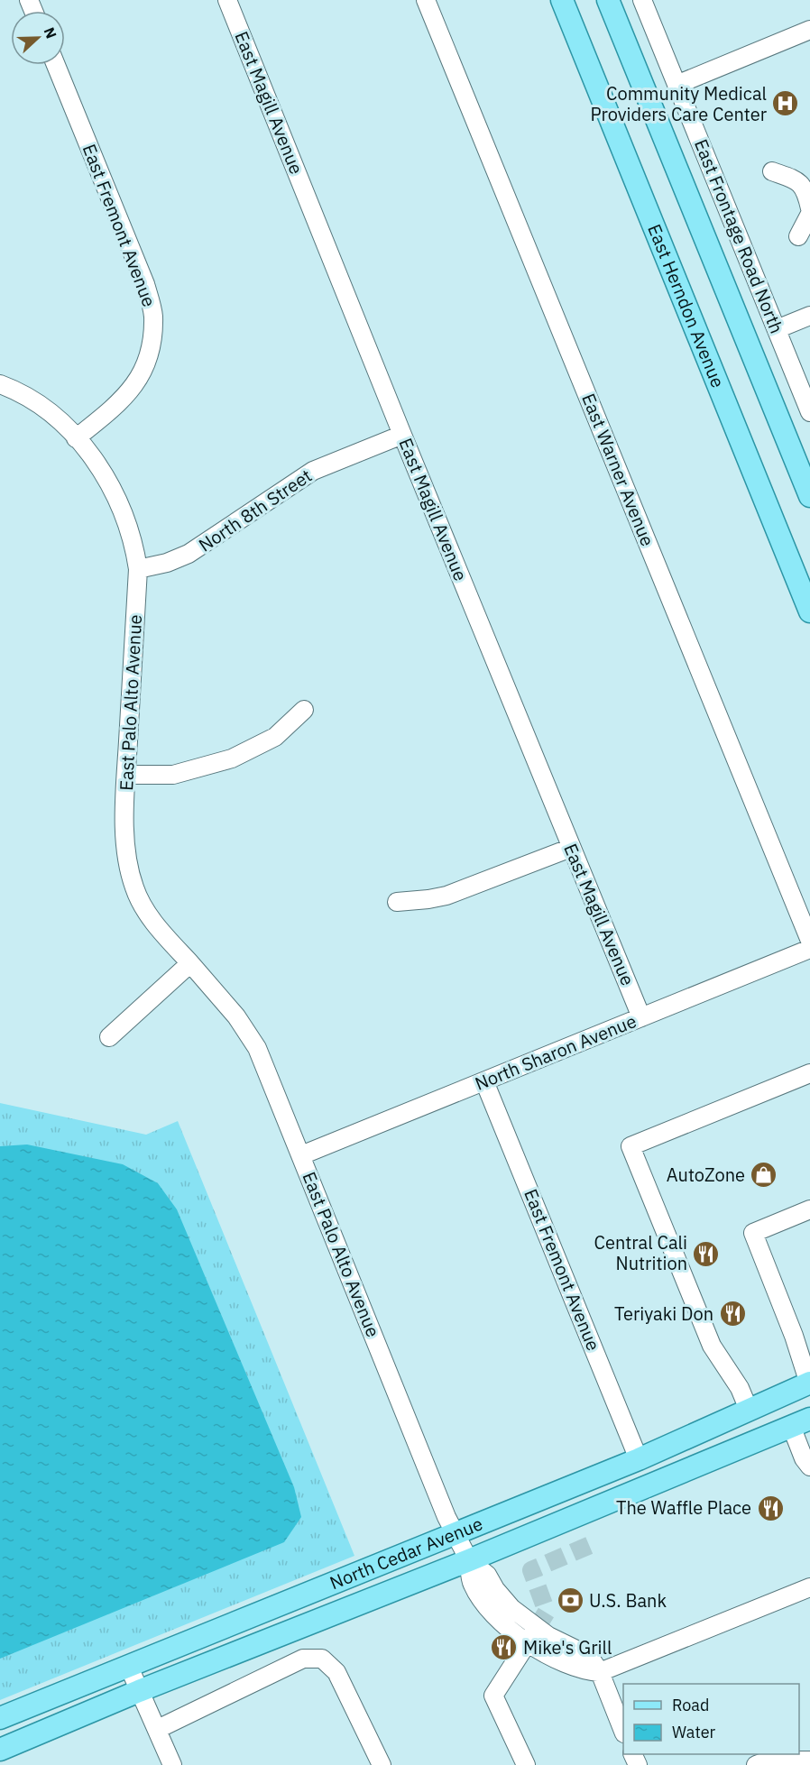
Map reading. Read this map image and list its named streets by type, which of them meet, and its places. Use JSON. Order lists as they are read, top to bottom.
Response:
{
  "streets": {
    "main road": ["East Herndon Avenue", "North Cedar Avenue"],
    "street": [
      "East Magill Avenue",
      "East Fremont Avenue",
      "East Frontage Road North",
      "East Warner Avenue",
      "North 8th Street",
      "East Palo Alto Avenue",
      "North Sharon Avenue"
    ]
  },
  "crossings": [
    ["East Magill Avenue", "North 8th Street"],
    ["East Magill Avenue", "North Sharon Avenue"],
    ["East Fremont Avenue", "East Palo Alto Avenue"],
    ["East Fremont Avenue", "North Sharon Avenue"],
    ["East Fremont Avenue", "North Cedar Avenue"],
    ["North 8th Street", "East Palo Alto Avenue"],
    ["East Palo Alto Avenue", "North Sharon Avenue"],
    ["East Palo Alto Avenue", "North Cedar Avenue"]
  ],
  "places": {
    "hospital": ["Community Medical Providers Care Center"],
    "shop": ["AutoZone"],
    "restaurant": [
      "Central Cali Nutrition",
      "Teriyaki Don",
      "The Waffle Place",
      "Mike's Grill"
    ],
    "bank": ["U.S. Bank"]
  },
  "legend": ["Road", "Water"],
  "north": "right"
}
